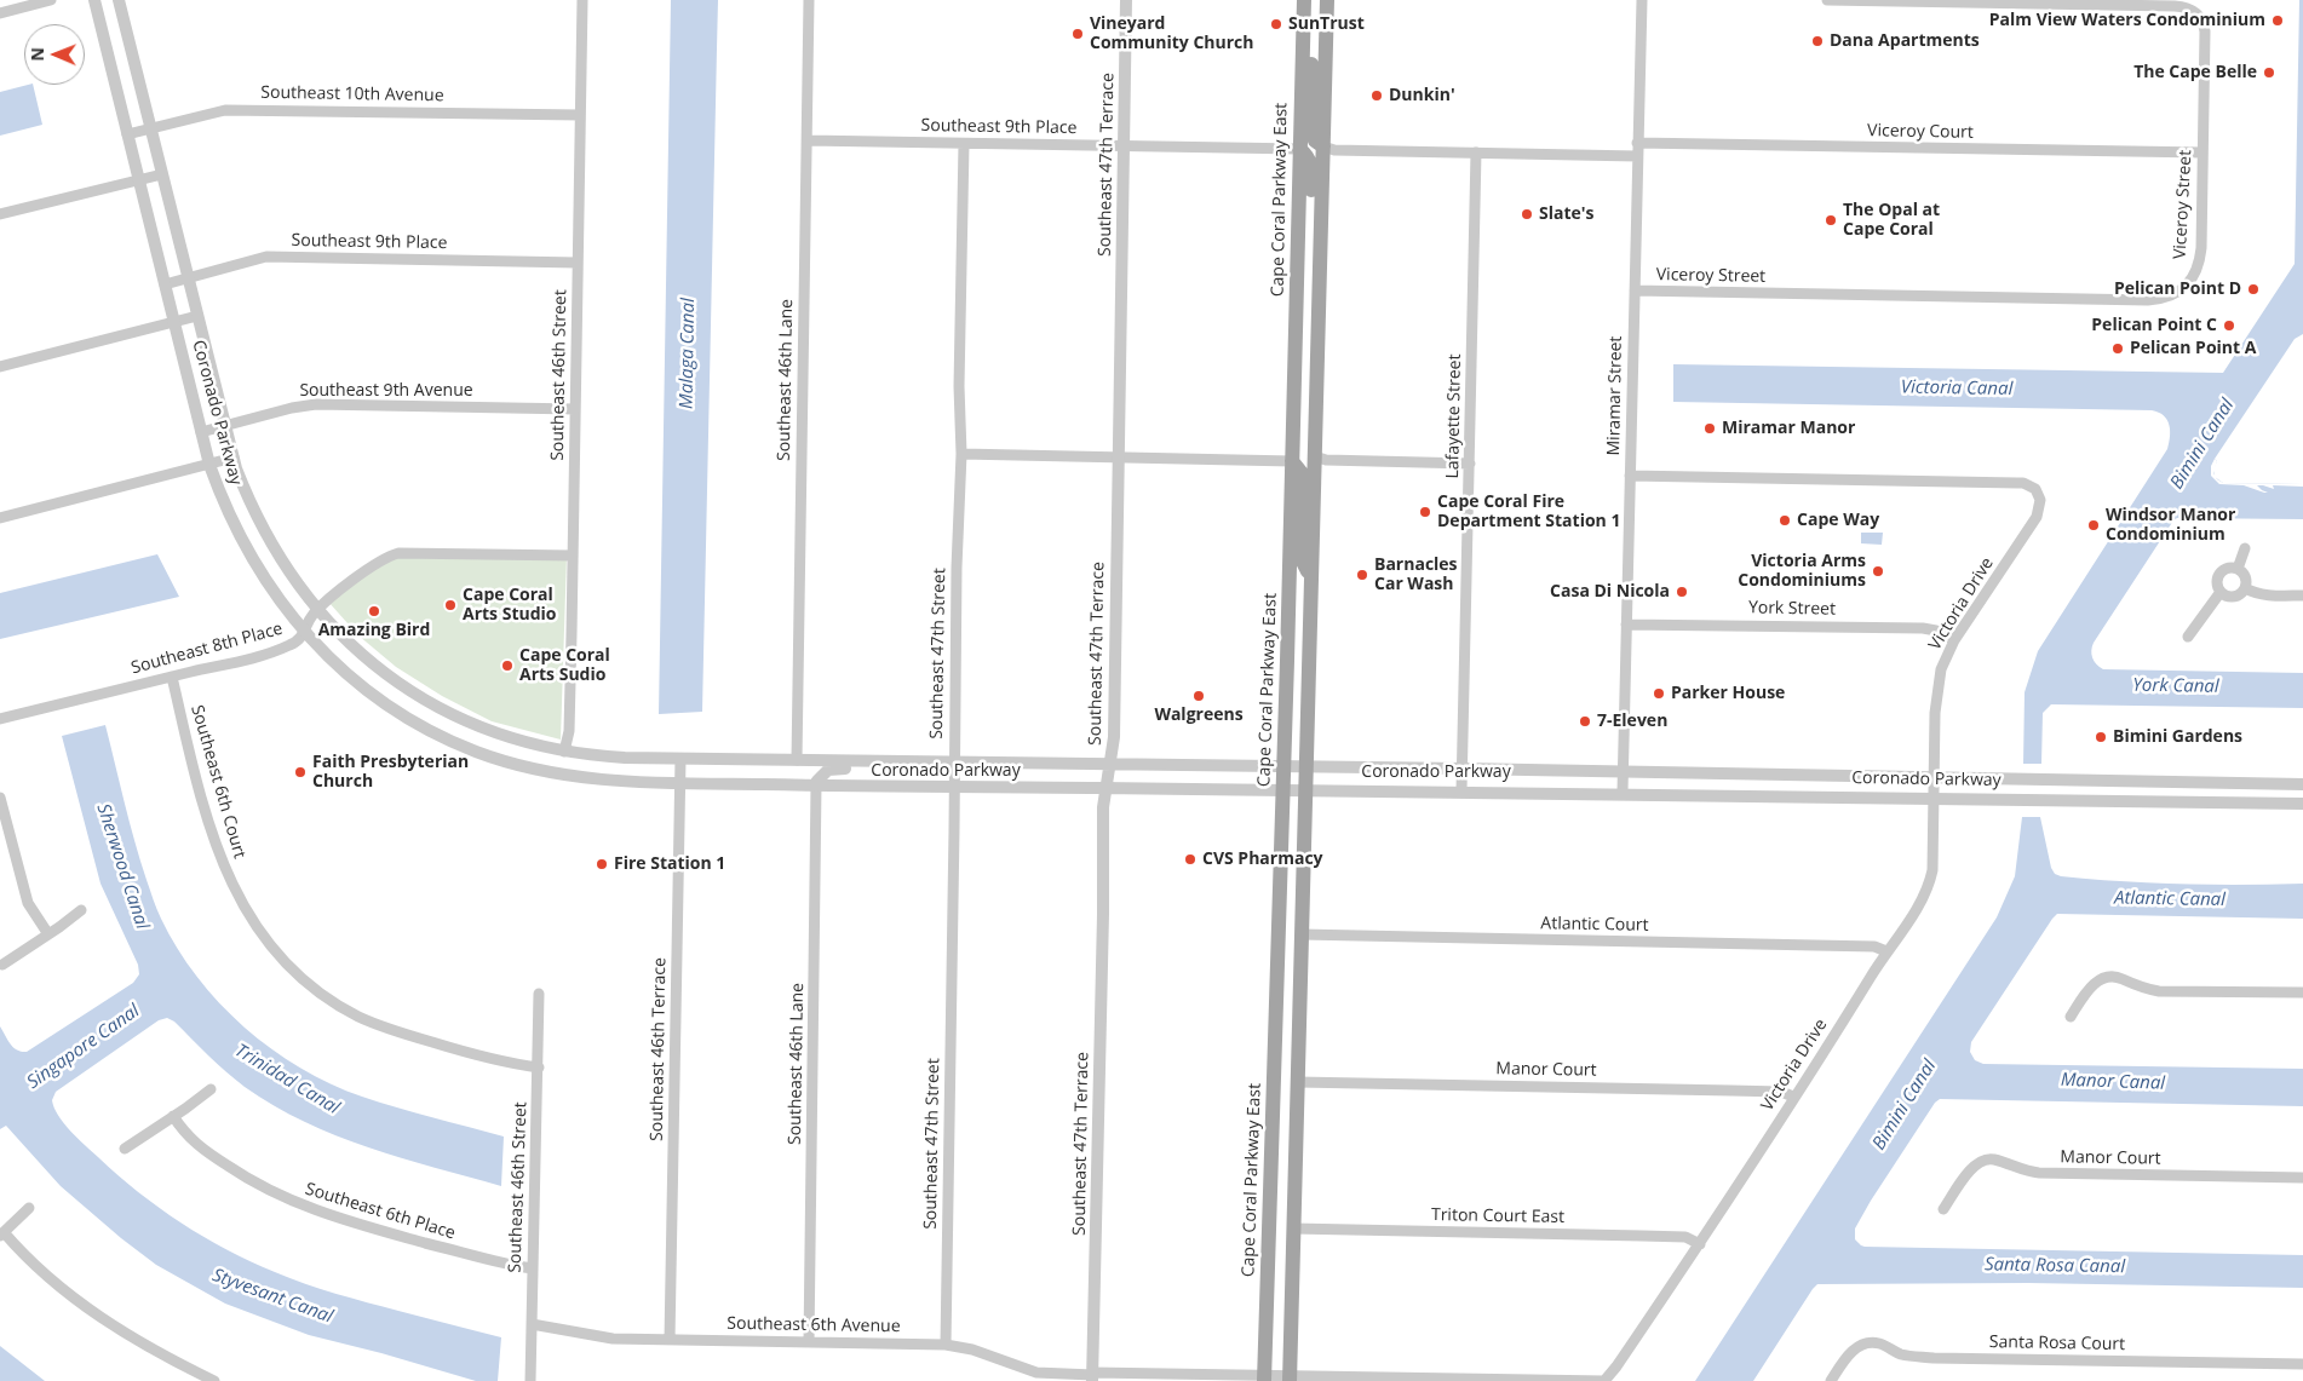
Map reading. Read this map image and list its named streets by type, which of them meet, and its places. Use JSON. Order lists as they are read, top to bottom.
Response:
{
  "streets": {
    "main road": ["Cape Coral Parkway East"],
    "street": [
      "Southeast 10th Avenue",
      "Southeast 9th Place",
      "Viceroy Court",
      "Southeast 47th Terrace",
      "Viceroy Street",
      "Southeast 46th Street",
      "Southeast 46th Lane",
      "Southeast 9th Avenue",
      "Miramar Street",
      "Coronado Parkway",
      "Lafayette Street",
      "Victoria Drive",
      "York Street",
      "Southeast 8th Place",
      "Southeast 47th Street",
      "Southeast 6th Court",
      "Atlantic Court",
      "Southeast 46th Terrace",
      "Manor Court",
      "Southeast 6th Place",
      "Triton Court East",
      "Southeast 6th Avenue",
      "Santa Rosa Court"
    ]
  },
  "crossings": [
    ["Southeast 10th Avenue", "Southeast 46th Street"],
    ["Southeast 10th Avenue", "Coronado Parkway"],
    ["Southeast 9th Place", "Southeast 47th Terrace"],
    ["Southeast 9th Place", "Cape Coral Parkway East"],
    ["Southeast 9th Place", "Southeast 46th Street"],
    ["Southeast 9th Place", "Southeast 46th Lane"],
    ["Southeast 9th Place", "Coronado Parkway"],
    ["Southeast 9th Place", "Southeast 47th Street"],
    ["Viceroy Court", "Viceroy Street"],
    ["Viceroy Court", "Miramar Street"],
    ["Southeast 47th Terrace", "Coronado Parkway"],
    ["Southeast 47th Terrace", "Southeast 6th Avenue"],
    ["Cape Coral Parkway East", "Coronado Parkway"],
    ["Cape Coral Parkway East", "Southeast 6th Avenue"],
    ["Viceroy Street", "Miramar Street"],
    ["Southeast 46th Street", "Southeast 9th Avenue"],
    ["Southeast 46th Street", "Coronado Parkway"],
    ["Southeast 46th Street", "Southeast 8th Place"],
    ["Southeast 46th Street", "Southeast 6th Court"],
    ["Southeast 46th Street", "Southeast 6th Place"],
    ["Southeast 46th Street", "Southeast 6th Avenue"],
    ["Southeast 46th Lane", "Coronado Parkway"],
    ["Southeast 46th Lane", "Southeast 6th Avenue"],
    ["Southeast 9th Avenue", "Coronado Parkway"],
    ["Miramar Street", "Coronado Parkway"],
    ["Miramar Street", "Victoria Drive"],
    ["Miramar Street", "York Street"],
    ["Coronado Parkway", "Lafayette Street"],
    ["Coronado Parkway", "Victoria Drive"],
    ["Coronado Parkway", "Southeast 8th Place"],
    ["Coronado Parkway", "Southeast 47th Street"],
    ["Coronado Parkway", "Southeast 46th Terrace"],
    ["Victoria Drive", "York Street"],
    ["Victoria Drive", "Atlantic Court"],
    ["Victoria Drive", "Manor Court"],
    ["Victoria Drive", "Triton Court East"],
    ["Victoria Drive", "Southeast 6th Avenue"],
    ["Southeast 8th Place", "Southeast 6th Court"],
    ["Southeast 47th Street", "Southeast 6th Avenue"],
    ["Southeast 46th Terrace", "Southeast 6th Avenue"]
  ],
  "water": [
    "Malaga Canal",
    "Victoria Canal",
    "Bimini Canal",
    "York Canal",
    "Sherwood Canal",
    "Atlantic Canal",
    "Singapore Canal",
    "Trinidad Canal",
    "Manor Canal",
    "Santa Rosa Canal",
    "Styvesant Canal"
  ],
  "places": [
    "Palm View Waters Condominium",
    "SunTrust",
    "Vineyard Community Church",
    "Dana Apartments",
    "The Cape Belle",
    "Dunkin'",
    "Slate's",
    "The Opal at Cape Coral",
    "Pelican Point D",
    "Pelican Point C",
    "Pelican Point A",
    "Miramar Manor",
    "Cape Coral Fire Department Station 1",
    "Cape Way",
    "Windsor Manor Condominium",
    "Victoria Arms Condominiums",
    "Barnacles Car Wash",
    "Casa Di Nicola",
    "Cape Coral Arts Studio",
    "Amazing Bird",
    "Cape Coral Arts Sudio",
    "Parker House",
    "Walgreens",
    "7-Eleven",
    "Bimini Gardens",
    "Faith Presbyterian Church",
    "CVS Pharmacy",
    "Fire Station 1"
  ],
  "north": "left"
}
